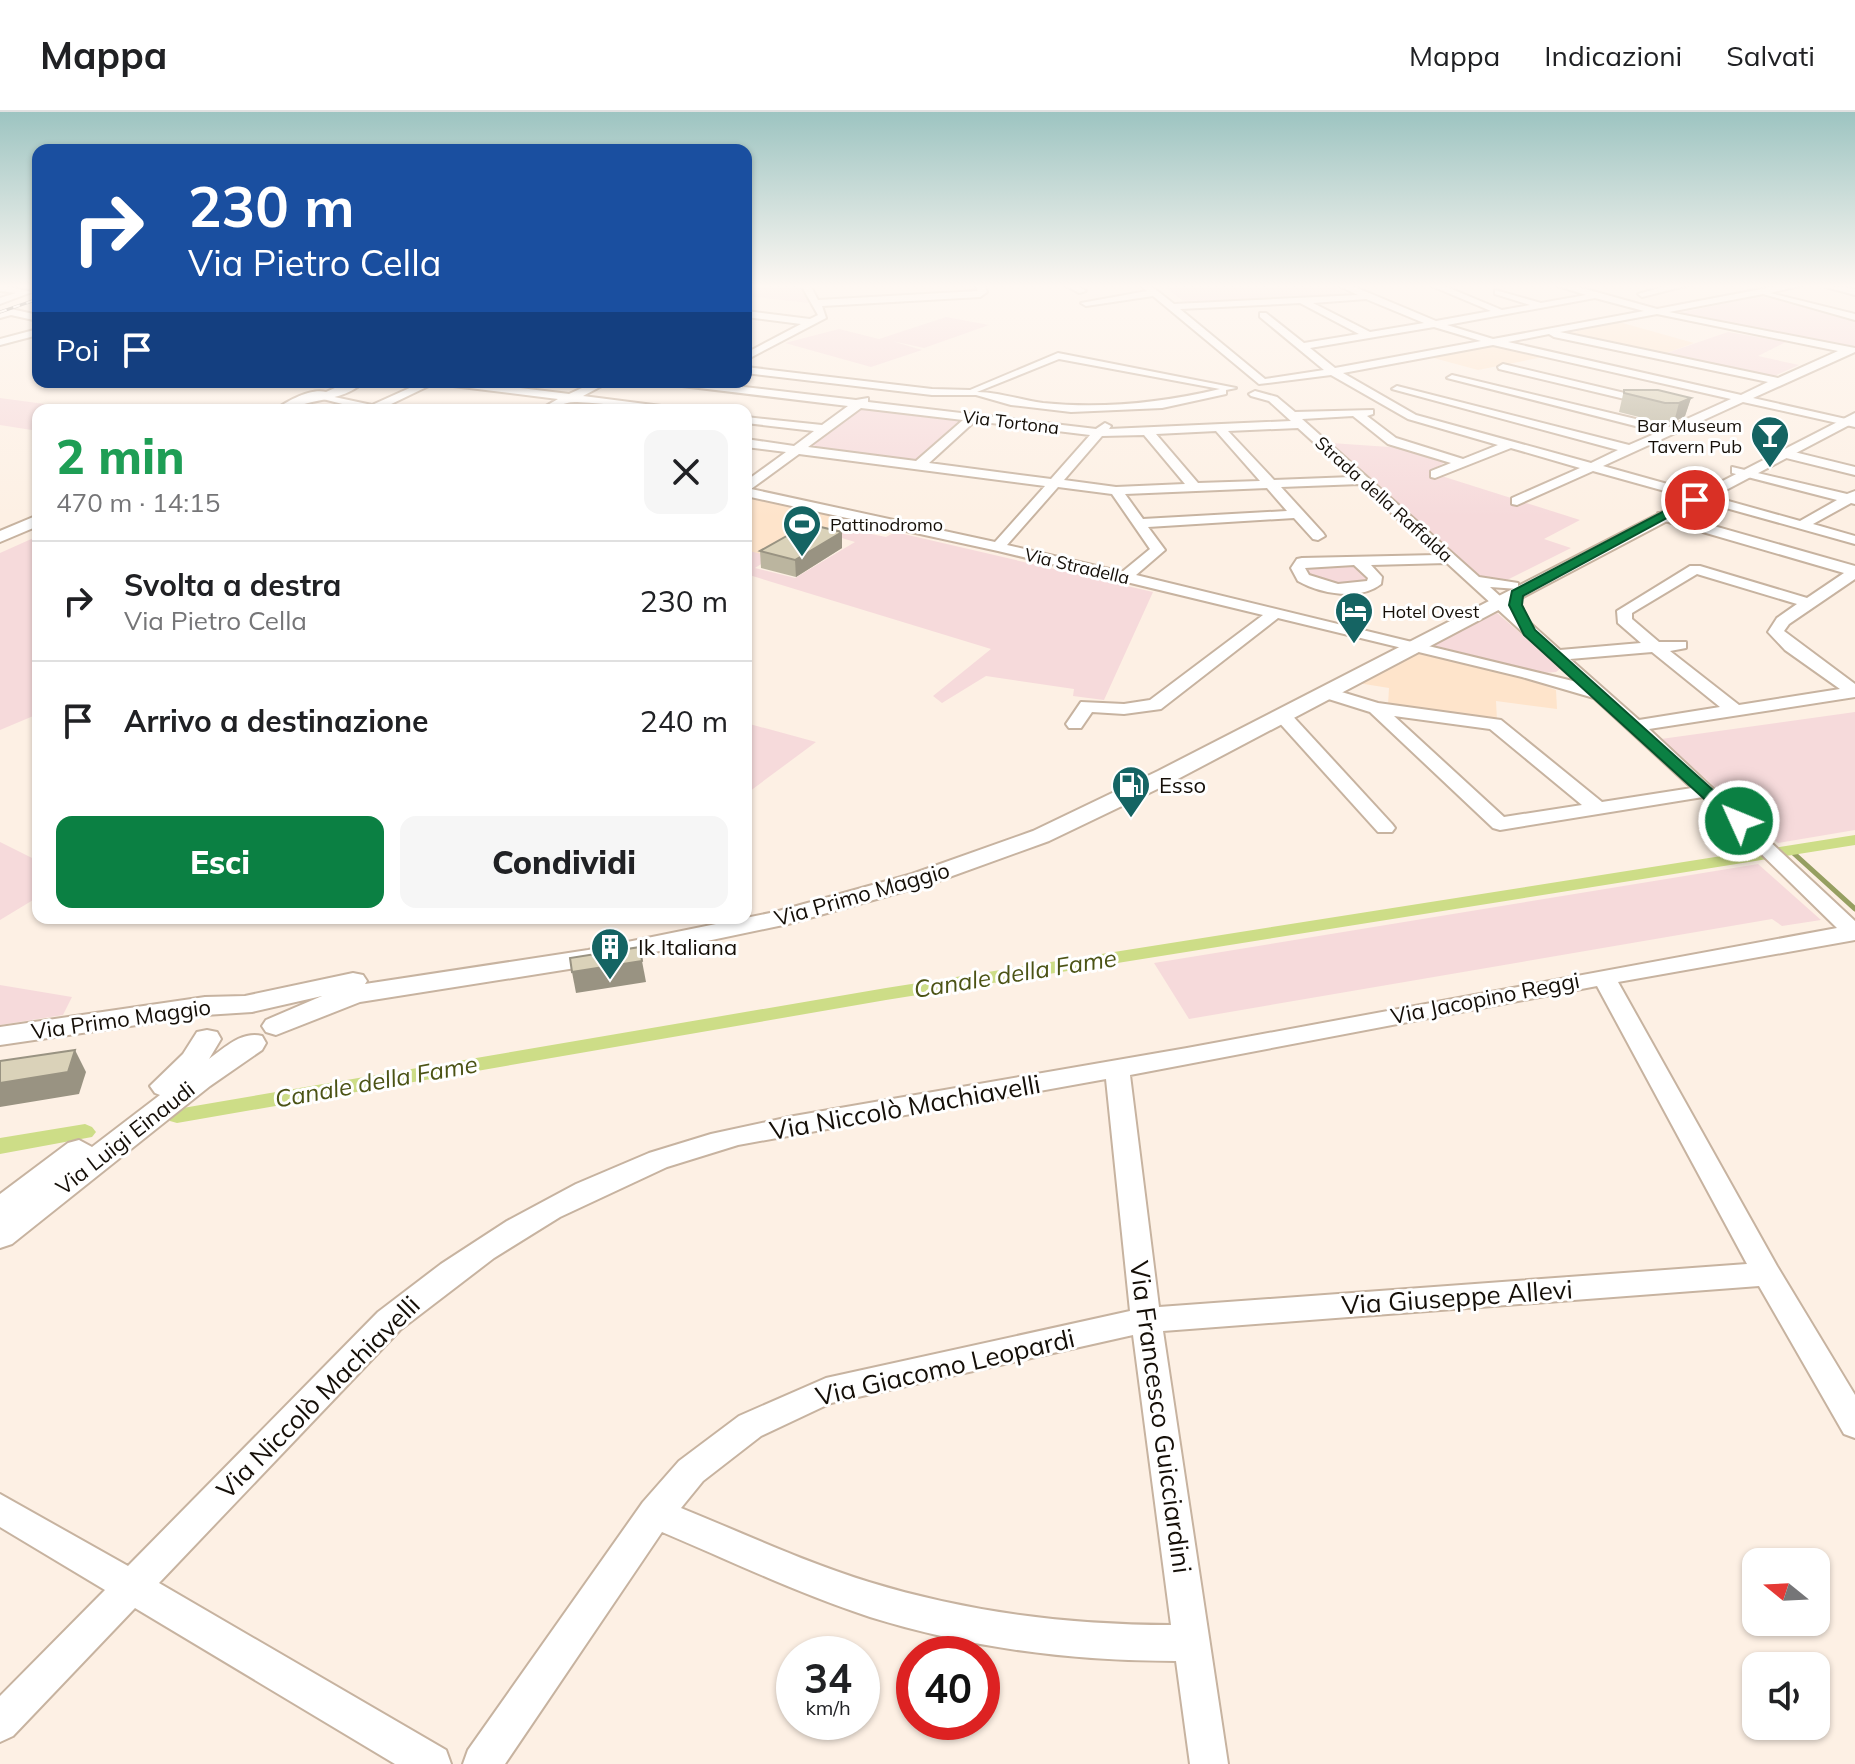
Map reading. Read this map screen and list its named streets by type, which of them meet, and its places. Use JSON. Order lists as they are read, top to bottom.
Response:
{
  "streets": {
    "main road": ["Via Primo Maggio", "Via Luigi Einaudi"],
    "street": [
      "Via Tortona",
      "Strada della Raffalda",
      "Via Stradella",
      "Via Jacopino Reggi",
      "Via Niccolò Machiavelli",
      "Via Giuseppe Allevi",
      "Via Giacomo Leopardi",
      "Via Francesco Guicciardini"
    ]
  },
  "crossings": [
    ["Via Tortona", "Strada della Raffalda"],
    ["Strada della Raffalda", "Via Jacopino Reggi"],
    ["Via Stradella", "Via Primo Maggio"],
    ["Via Primo Maggio", "Via Luigi Einaudi"],
    ["Via Jacopino Reggi", "Via Niccolò Machiavelli"],
    ["Via Jacopino Reggi", "Via Francesco Guicciardini"],
    ["Via Niccolò Machiavelli", "Via Francesco Guicciardini"],
    ["Via Giuseppe Allevi", "Via Giacomo Leopardi"],
    ["Via Giuseppe Allevi", "Via Francesco Guicciardini"],
    ["Via Giacomo Leopardi", "Via Francesco Guicciardini"]
  ],
  "water": ["Canale della Fame"],
  "places": {
    "bar": ["Bar Museum Tavern Pub"],
    "sports": ["Pattinodromo"],
    "hotel": ["Hotel Ovest"],
    "fuel station": ["Esso"],
    "building": ["Ik Italiana"]
  },
  "north": "left",
  "page": {
    "header": "Mappa",
    "nav": ["Mappa", "Indicazioni", "Salvati"],
    "turn": ["230 m", "Via Pietro Cella"],
    "then": "Poi",
    "heading": ["2 min", "470 m · 14:15"],
    "list": [
      {
        "name": "Svolta a destra",
        "note": "Via Pietro Cella",
        "value": "230 m"
      },
      {
        "name": "Arrivo a destinazione",
        "value": "240 m"
      }
    ],
    "buttons": ["Esci", "Condividi"],
    "speed": "34 km/h",
    "limit": "40"
  }
}
